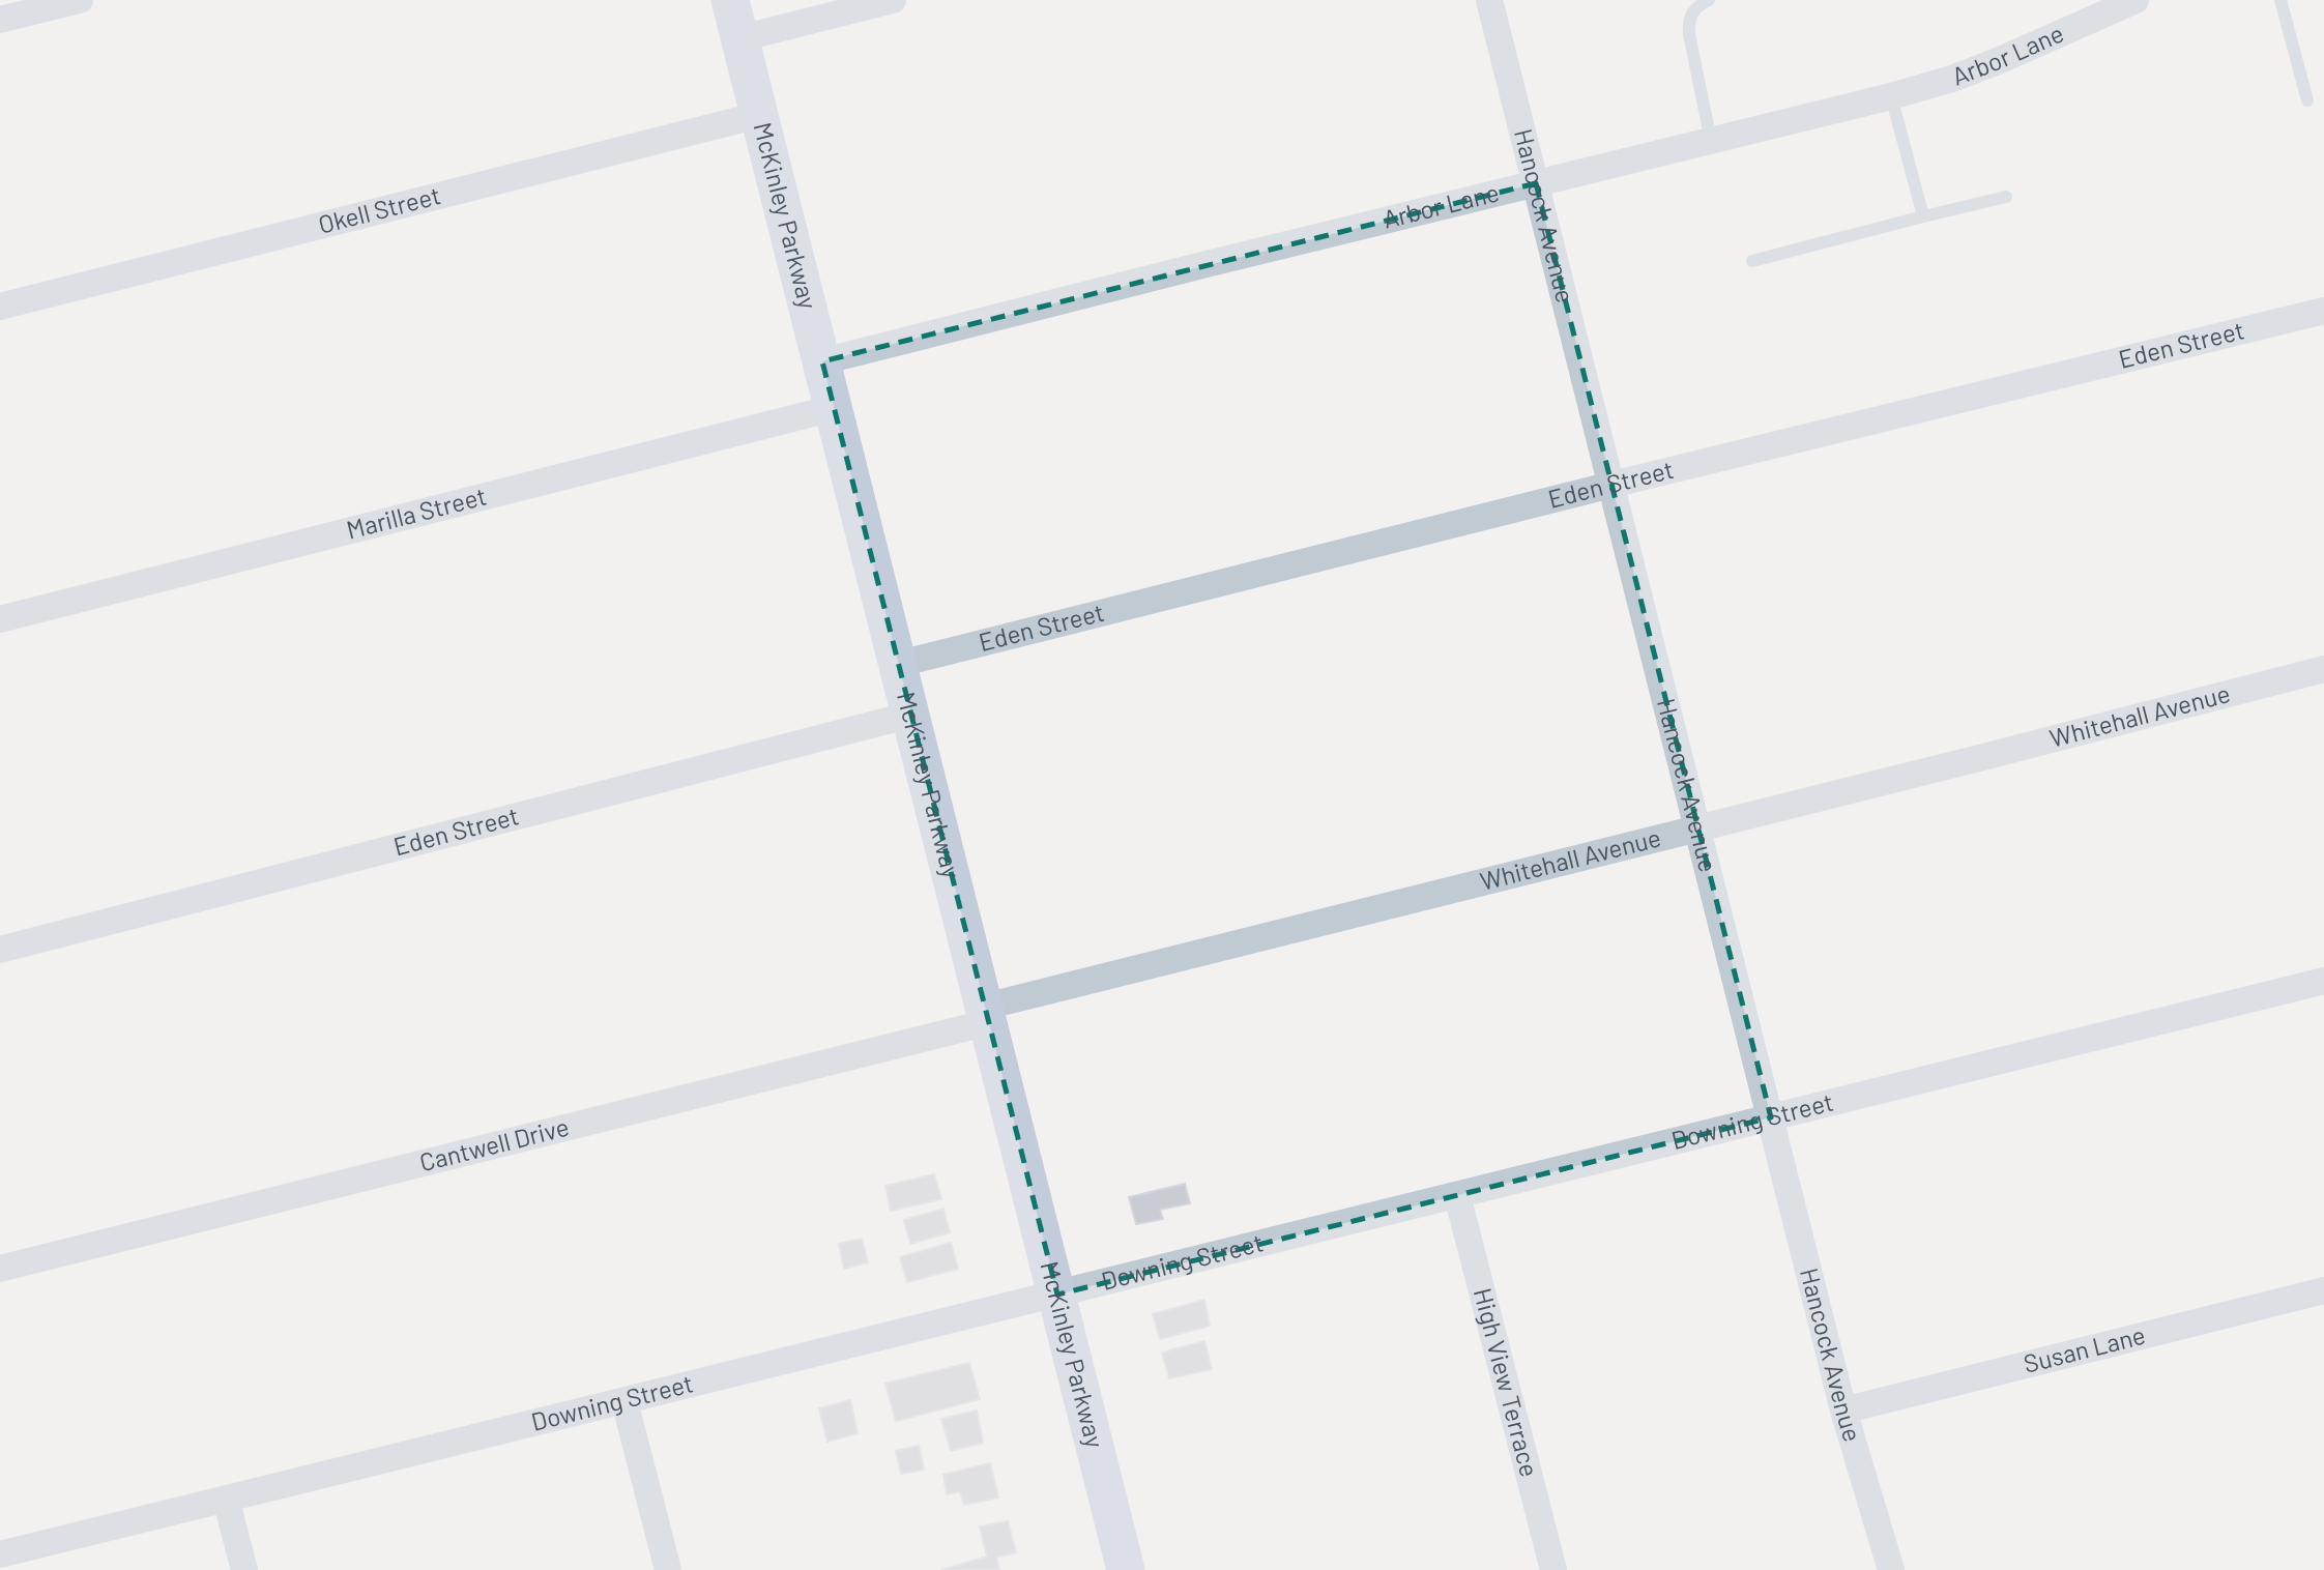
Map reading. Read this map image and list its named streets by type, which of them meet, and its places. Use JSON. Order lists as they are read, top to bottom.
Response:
{
  "streets": {
    "street": [
      "Arbor Lane",
      "Okell Street",
      "McKinley Parkway",
      "Hancock Avenue",
      "Eden Street",
      "Marilla Street",
      "Whitehall Avenue",
      "Downing Street",
      "Cantwell Drive",
      "Susan Lane",
      "High View Terrace"
    ]
  },
  "crossings": [
    ["Arbor Lane", "McKinley Parkway"],
    ["Arbor Lane", "Hancock Avenue"],
    ["Okell Street", "McKinley Parkway"],
    ["McKinley Parkway", "Eden Street"],
    ["McKinley Parkway", "Marilla Street"],
    ["McKinley Parkway", "Whitehall Avenue"],
    ["McKinley Parkway", "Downing Street"],
    ["McKinley Parkway", "Cantwell Drive"],
    ["Hancock Avenue", "Eden Street"],
    ["Hancock Avenue", "Whitehall Avenue"],
    ["Hancock Avenue", "Downing Street"],
    ["Hancock Avenue", "Susan Lane"],
    ["Whitehall Avenue", "Cantwell Drive"],
    ["Downing Street", "High View Terrace"]
  ]
}
